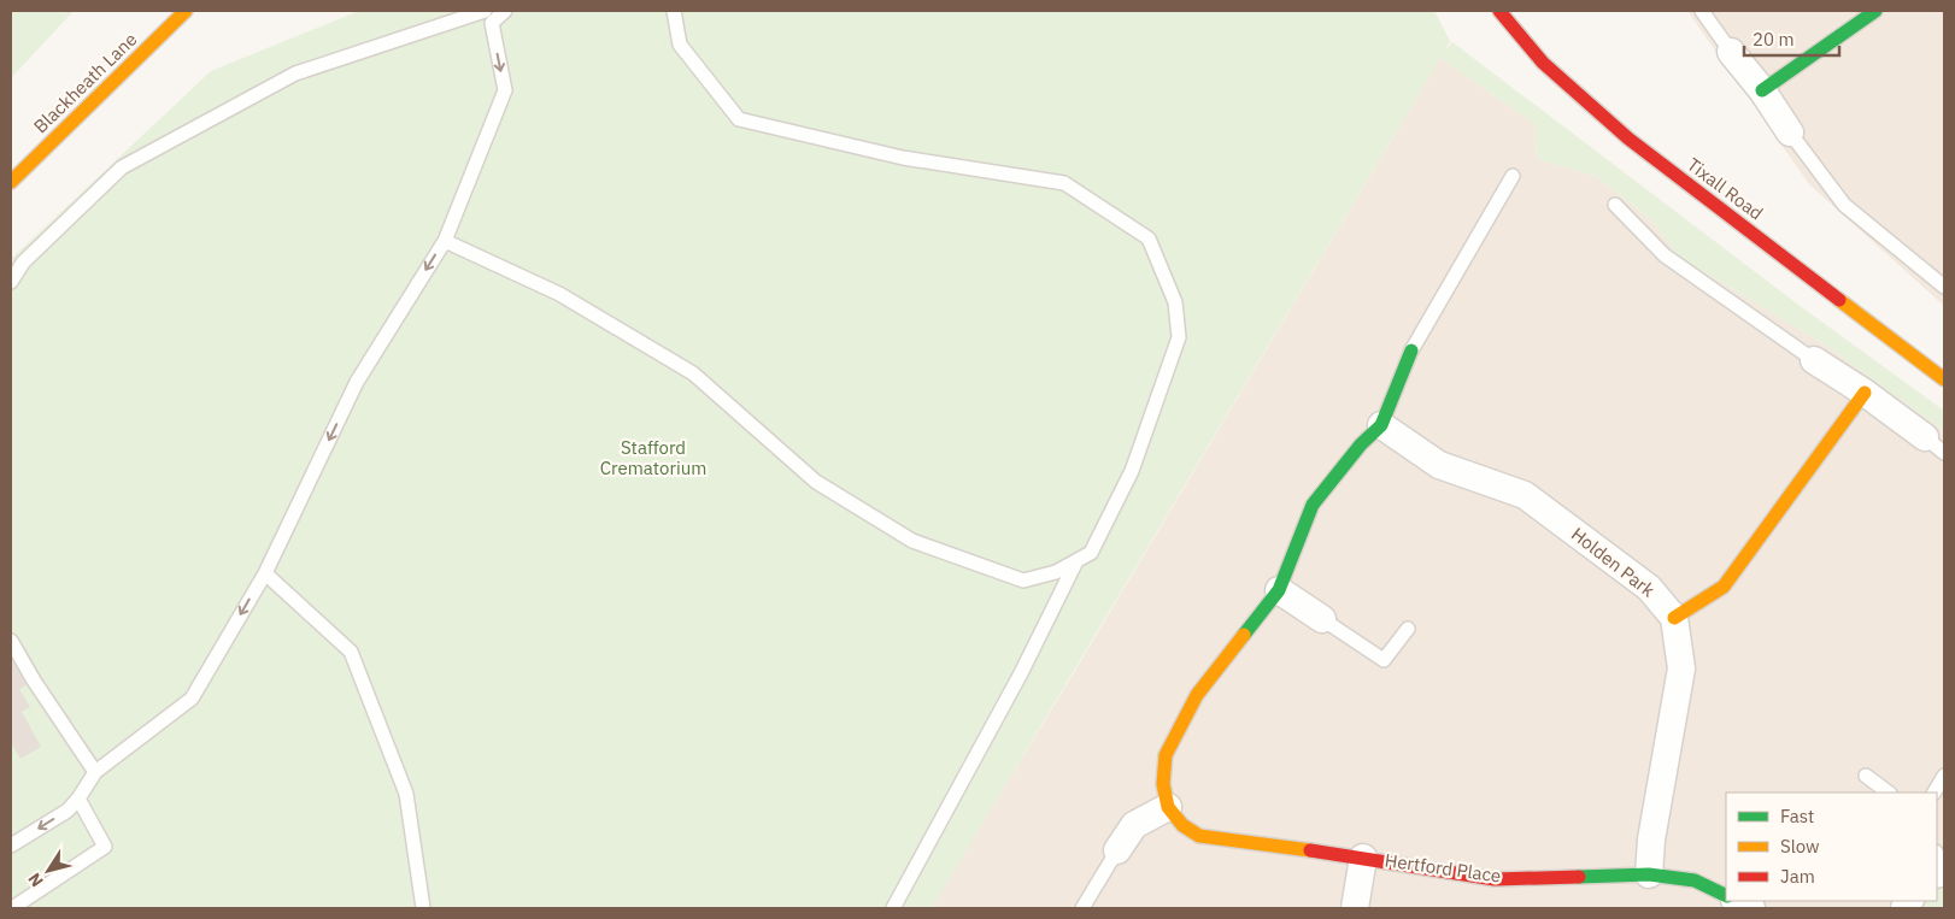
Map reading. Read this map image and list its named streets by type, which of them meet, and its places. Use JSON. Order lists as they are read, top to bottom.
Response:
{
  "streets": {
    "street": [
      "Blackheath Lane",
      "Tixall Road",
      "Holden Park",
      "Hertford Place"
    ]
  },
  "parks": ["Stafford Crematorium"],
  "legend": ["Fast", "Slow", "Jam"],
  "scale_bar": "20 m",
  "north": "bottom left"
}
